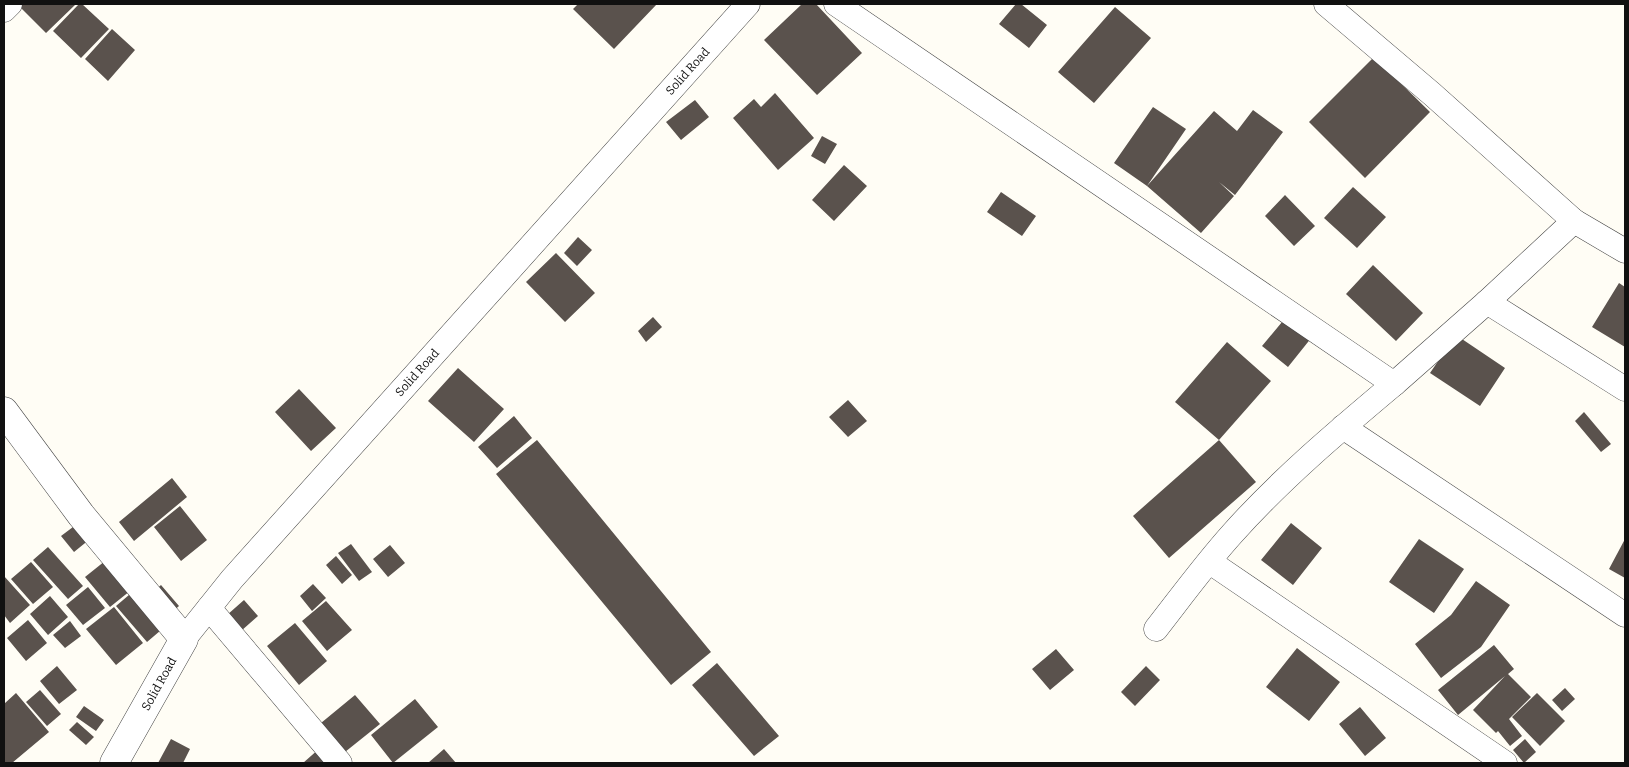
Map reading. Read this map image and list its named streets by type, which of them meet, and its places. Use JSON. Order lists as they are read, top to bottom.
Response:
{
  "streets": {
    "street": ["Solid Road"]
  }
}
